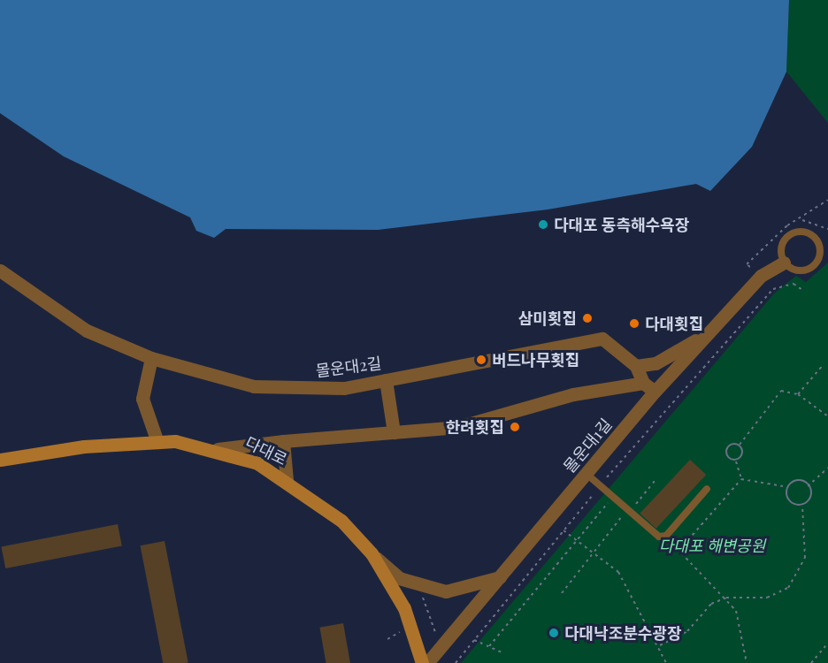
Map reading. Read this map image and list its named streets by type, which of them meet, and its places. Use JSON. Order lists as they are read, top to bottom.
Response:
{
  "streets": {
    "main road": ["다대로"],
    "street": ["몰운대2길", "몰운대1길"]
  },
  "parks": ["다대포 해변공원"],
  "places": [
    "다대포 동측해수욕장",
    "삼미횟집",
    "다대횟집",
    "버드나무횟집",
    "한려횟집",
    "다대낙조분수광장"
  ]
}
